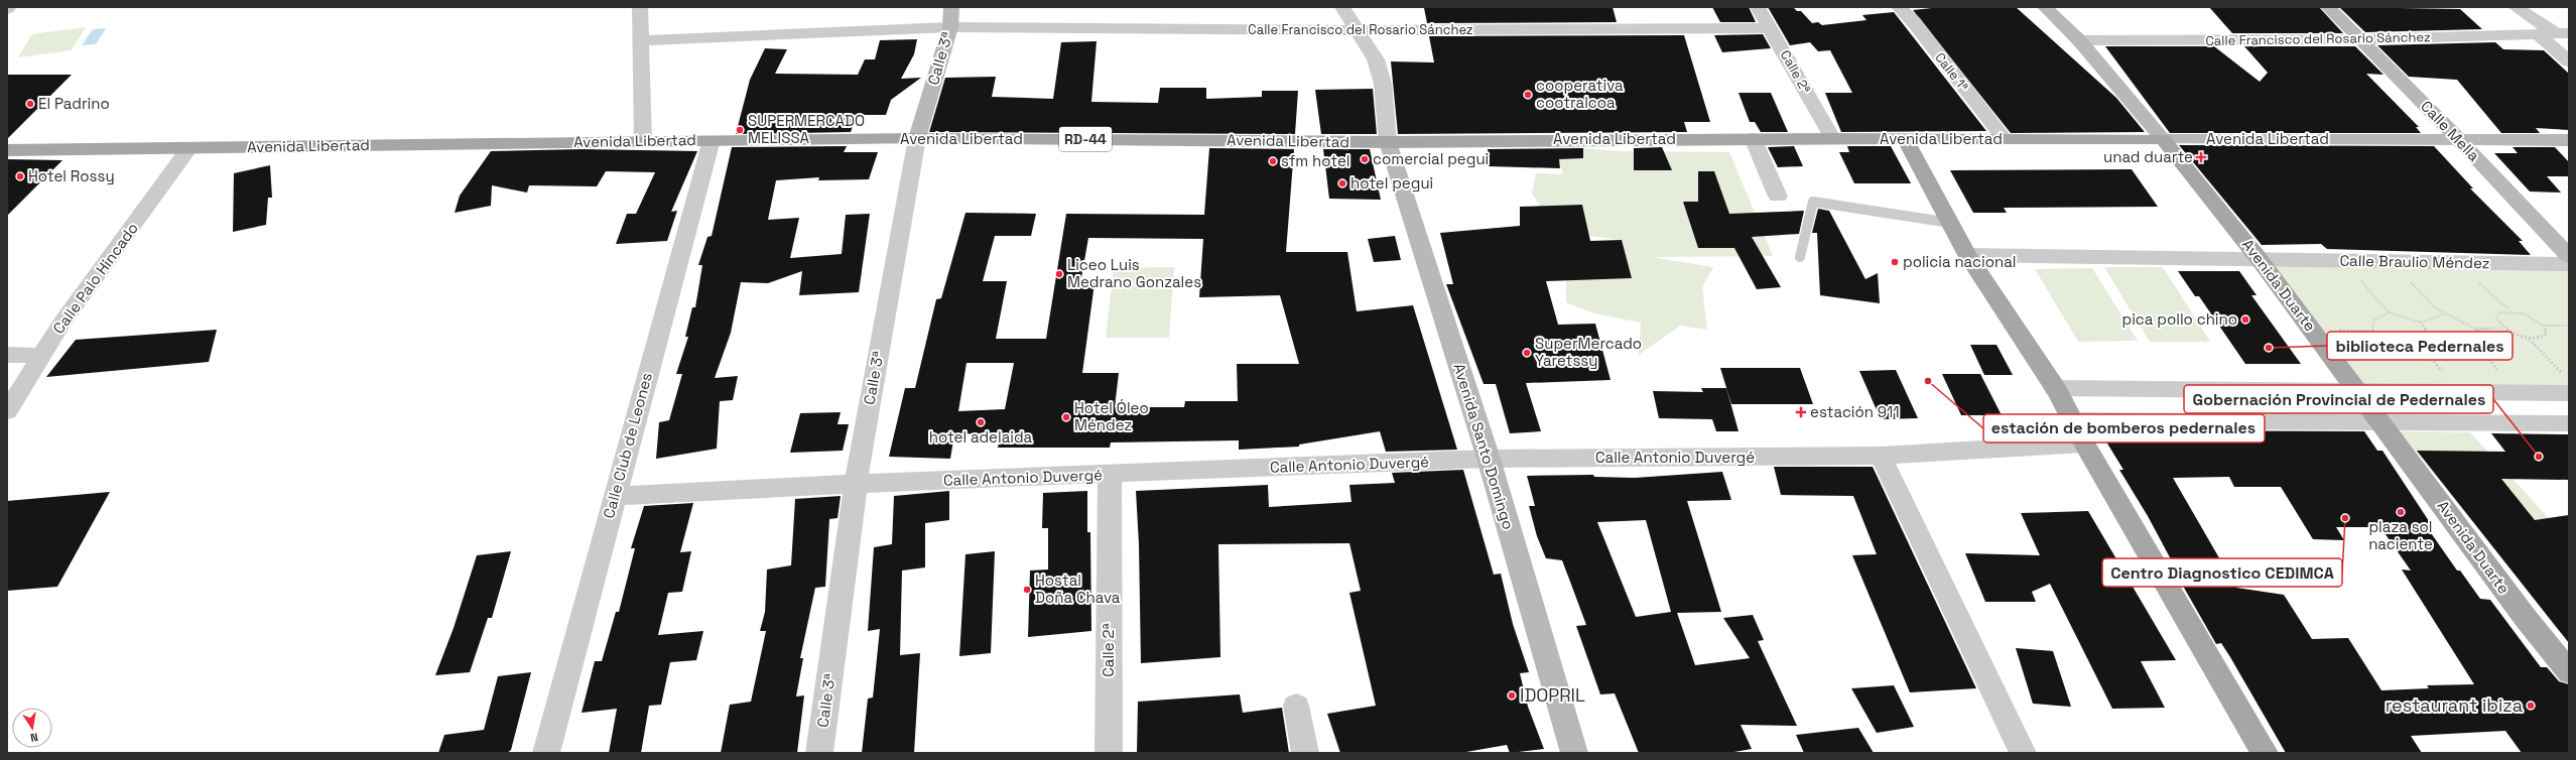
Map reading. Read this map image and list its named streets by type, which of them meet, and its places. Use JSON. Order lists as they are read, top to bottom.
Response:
{
  "streets": {
    "main road": [
      "Calle 3ª",
      "Calle Mella",
      "Avenida Libertad",
      "RD-44",
      "Avenida Duarte",
      "Avenida Santo Domingo"
    ],
    "street": [
      "Calle Francisco del Rosario Sánchez",
      "Calle 2ª",
      "Calle 1ª",
      "Calle Braulio Méndez",
      "Calle Palo Hincado",
      "Calle Club de Leones",
      "Calle Antonio Duvergé"
    ]
  },
  "crossings": [
    ["Calle Francisco del Rosario Sánchez", "Calle 3ª"],
    ["Calle Francisco del Rosario Sánchez", "Calle 2ª"],
    ["Calle Francisco del Rosario Sánchez", "Calle Mella"],
    ["Calle Francisco del Rosario Sánchez", "Avenida Duarte"],
    ["Calle 3ª", "Avenida Libertad"],
    ["Calle 3ª", "Calle Antonio Duvergé"],
    ["Calle 2ª", "Avenida Libertad"],
    ["Calle 2ª", "Calle Antonio Duvergé"],
    ["Calle 1ª", "Avenida Libertad"],
    ["Calle Mella", "Avenida Libertad"],
    ["Avenida Libertad", "Calle Palo Hincado"],
    ["Avenida Libertad", "Avenida Duarte"],
    ["Avenida Libertad", "Calle Club de Leones"],
    ["Avenida Libertad", "Avenida Santo Domingo"],
    ["Calle Braulio Méndez", "Avenida Duarte"],
    ["Calle Club de Leones", "Calle Antonio Duvergé"],
    ["Avenida Santo Domingo", "Calle Antonio Duvergé"]
  ],
  "places": {
    "other": [
      "cooperativa cootralcoa",
      "El Padrino",
      "SUPERMERCADO MELISSA",
      "comercial pegui",
      "sfm hotel",
      "Hotel Rossy",
      "hotel pegui",
      "policia nacional",
      "Liceo Luis Medrano Gonzales",
      "pica pollo chino",
      "biblioteca Pedernales",
      "SuperMercado Yaretssy",
      "estación de bomberos pedernales",
      "Hotel Óleo Méndez",
      "hotel adelaida",
      "Gobernación Provincial de Pedernales",
      "plaza sol naciente",
      "Centro Diagnostico CEDIMCA",
      "Hostal Doña Chava",
      "IDOPRIL",
      "restaurant ibiza"
    ],
    "health": ["unad duarte", "estación 911"]
  },
  "north": "bottom"
}
